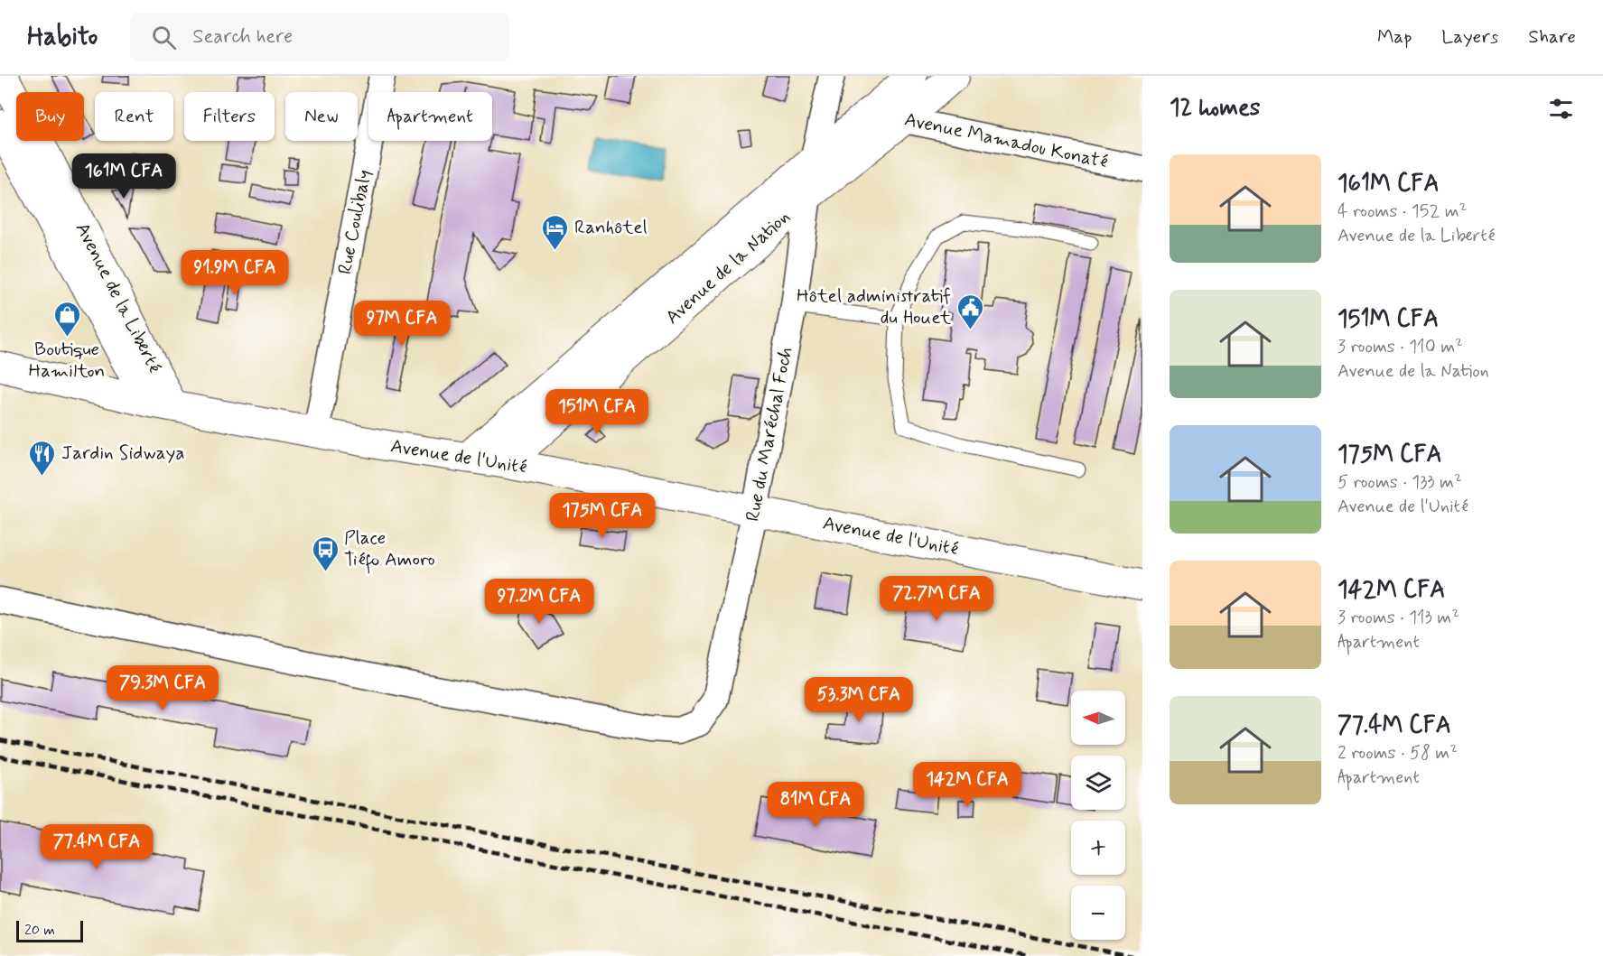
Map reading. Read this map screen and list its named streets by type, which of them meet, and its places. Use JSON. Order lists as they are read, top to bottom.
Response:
{
  "streets": {
    "main road": ["Avenue de la Nation", "Avenue de la Liberté", "Avenue de l'Unité"],
    "street": ["Avenue Mamadou Konaté", "Rue Coulibaly", "Rue du Maréchal Foch"]
  },
  "crossings": [
    ["Avenue Mamadou Konaté", "Avenue de la Nation"],
    ["Rue Coulibaly", "Avenue de l'Unité"],
    ["Avenue de la Nation", "Rue du Maréchal Foch"],
    ["Avenue de la Nation", "Avenue de l'Unité"],
    ["Avenue de la Liberté", "Avenue de l'Unité"],
    ["Rue du Maréchal Foch", "Avenue de l'Unité"]
  ],
  "places": {
    "hotel": ["Ranhôtel"],
    "public building": ["Hôtel administratif du Houet"],
    "shop": ["Boutique Hamilton"],
    "restaurant": ["Jardin Sidwaya"],
    "bus stop": ["Place Tiéfo Amoro"]
  },
  "scale_bar": "20 m",
  "north": "left",
  "page": {
    "header": "Habito",
    "search": "Search here",
    "nav": ["Map", "Layers", "Share"],
    "heading": "12 homes",
    "chip": [
      "Buy",
      "Rent",
      "Filters",
      "New",
      "Apartment"
    ],
    "list": [
      {
        "name": "161M CFA",
        "note": "4 rooms · 152 m² · Avenue de la Liberté"
      },
      {
        "name": "151M CFA",
        "note": "3 rooms · 110 m² · Avenue de la Nation"
      },
      {
        "name": "175M CFA",
        "note": "5 rooms · 133 m² · Avenue de l'Unité"
      },
      {
        "name": "142M CFA",
        "note": "3 rooms · 113 m² · Apartment"
      },
      {
        "name": "77.4M CFA",
        "note": "2 rooms · 58 m² · Apartment"
      }
    ],
    "price": [
      "161M CFA",
      "91.9M CFA",
      "97M CFA",
      "151M CFA",
      "175M CFA",
      "72.7M CFA",
      "97.2M CFA",
      "79.3M CFA",
      "53.3M CFA",
      "142M CFA",
      "81M CFA",
      "77.4M CFA"
    ],
    "map_buttons": ["+", "−"],
    "scale": "20 m"
  }
}
